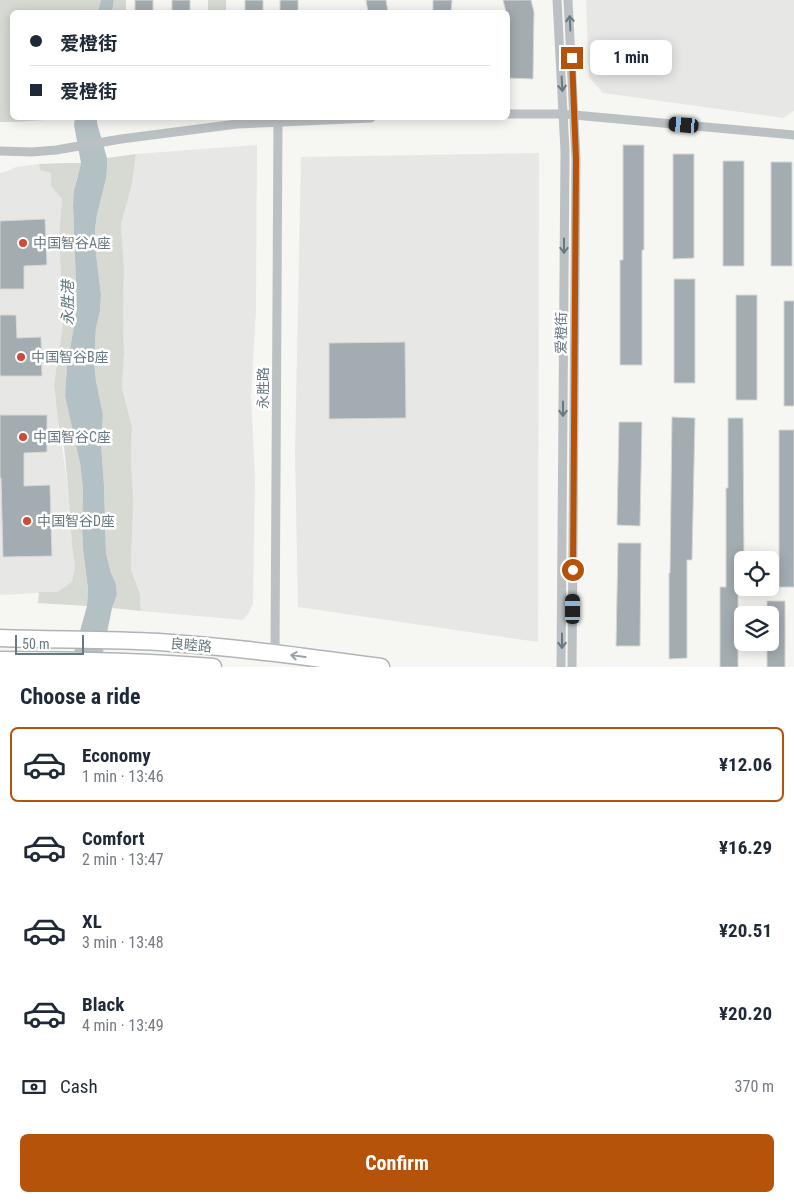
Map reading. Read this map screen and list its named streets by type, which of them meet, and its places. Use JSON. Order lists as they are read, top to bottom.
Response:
{
  "streets": {
    "main road": ["良睦路"],
    "street": ["爱橙街", "永胜路"]
  },
  "crossings": [
    ["永胜路", "良睦路"]
  ],
  "water": ["永胜港"],
  "places": [
    "中国智谷A座",
    "中国智谷B座",
    "中国智谷C座",
    "中国智谷D座"
  ],
  "scale_bar": "50 m",
  "page": {
    "banner": ["爱橙街", "爱橙街"],
    "bubble": "1 min",
    "scale": "50 m",
    "heading": "Choose a ride",
    "list": [
      {
        "name": "Economy",
        "note": "1 min · 13:46",
        "value": "¥12.06"
      },
      {
        "name": "Comfort",
        "note": "2 min · 13:47",
        "value": "¥16.29"
      },
      {
        "name": "XL",
        "note": "3 min · 13:48",
        "value": "¥20.51"
      },
      {
        "name": "Black",
        "note": "4 min · 13:49",
        "value": "¥20.20"
      }
    ],
    "pay": ["Cash", "370 m"],
    "buttons": "Confirm"
  }
}
